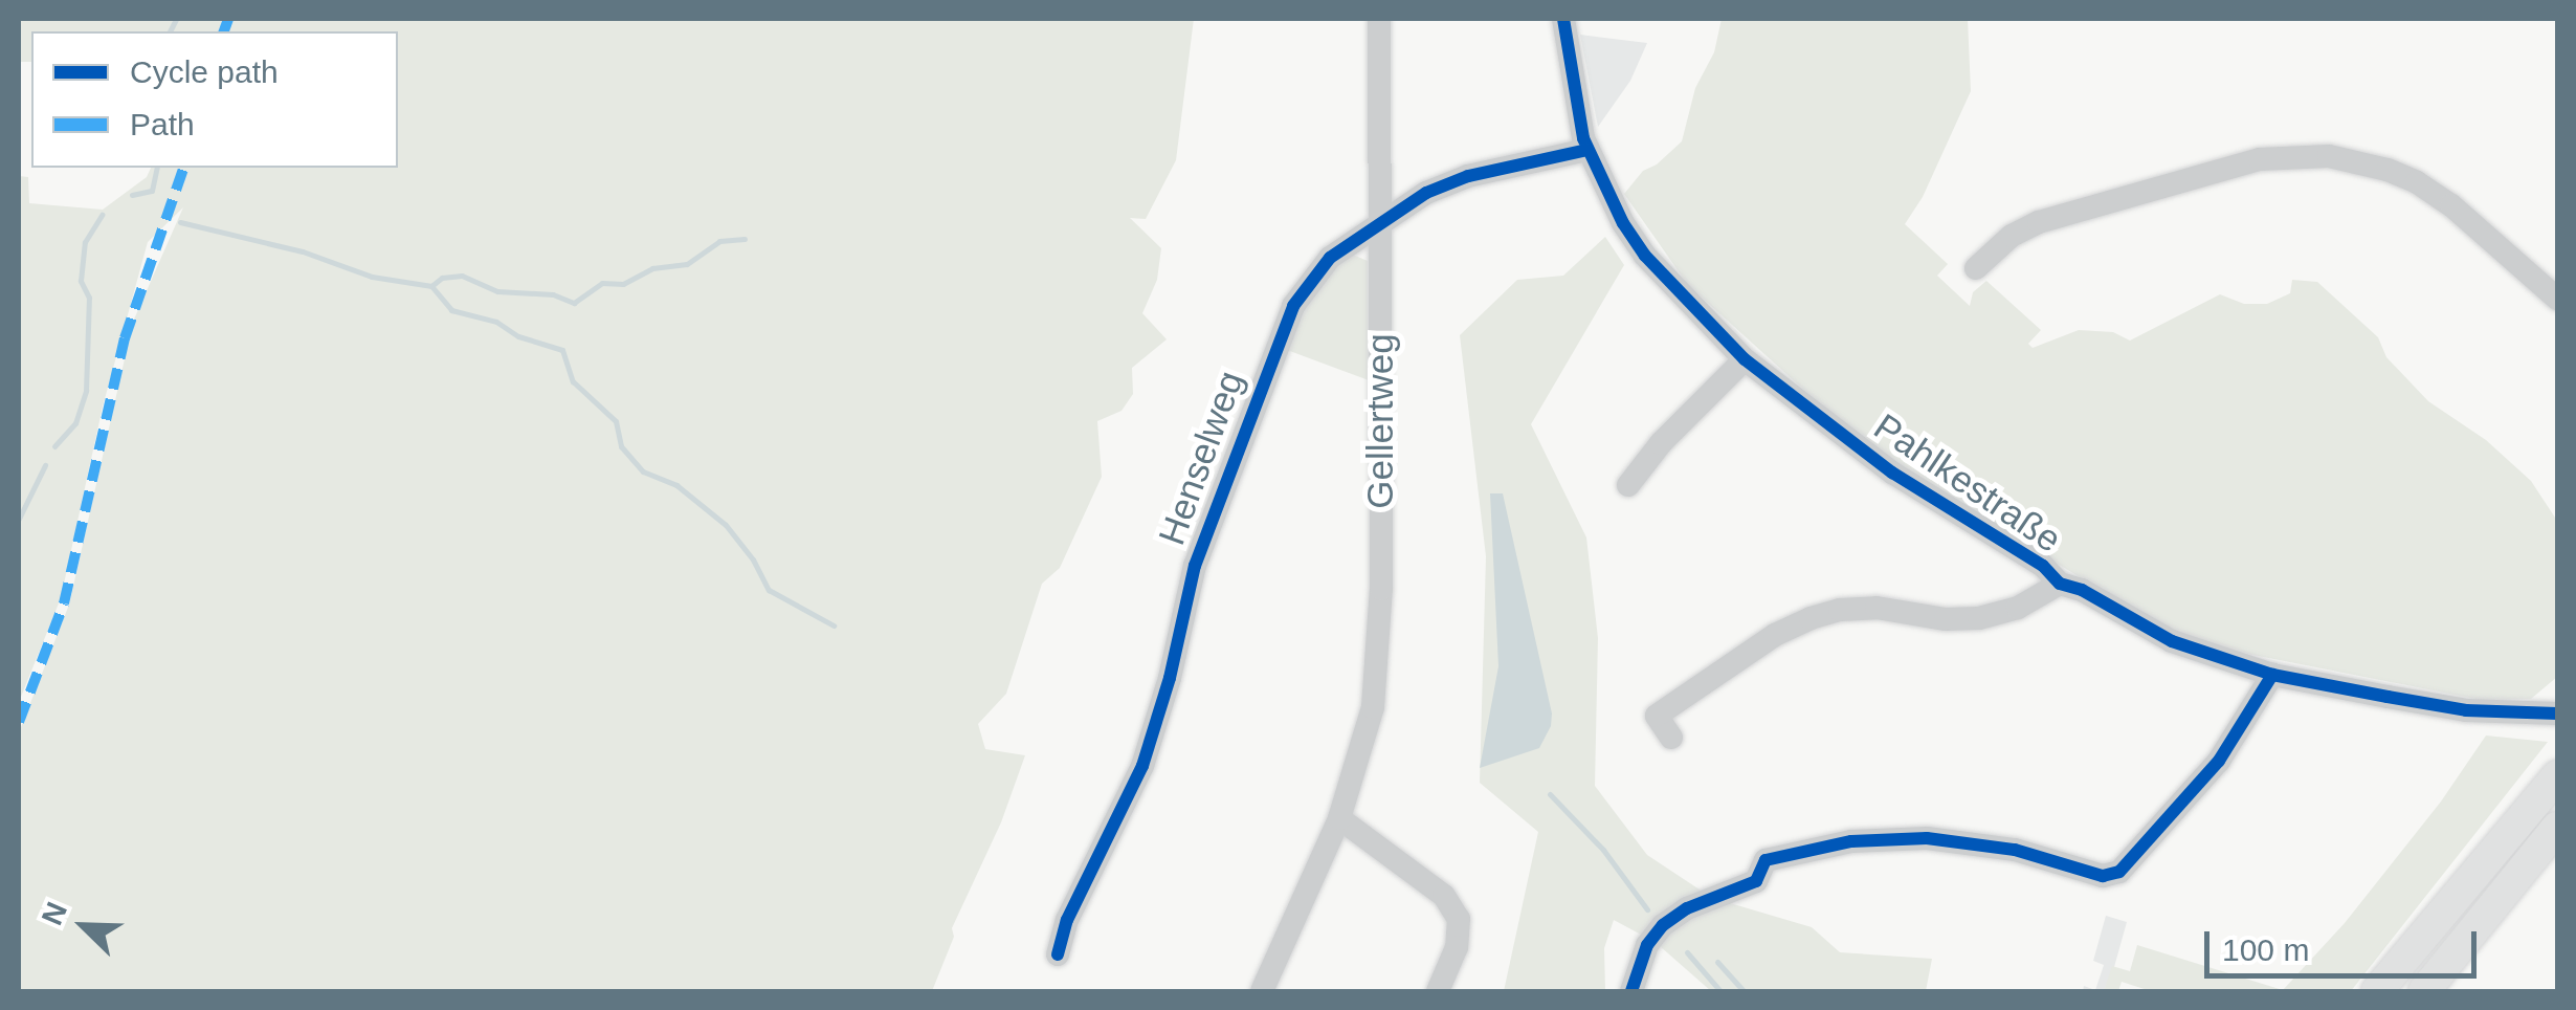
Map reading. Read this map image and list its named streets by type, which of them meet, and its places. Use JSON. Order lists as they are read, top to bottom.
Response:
{
  "streets": {
    "street": ["Gellertweg", "Henselweg", "Pahlkestraße"]
  },
  "crossings": [
    ["Gellertweg", "Henselweg"],
    ["Henselweg", "Pahlkestraße"]
  ],
  "legend": ["Cycle path", "Path"],
  "scale_bar": "100 m",
  "north": "top left"
}
